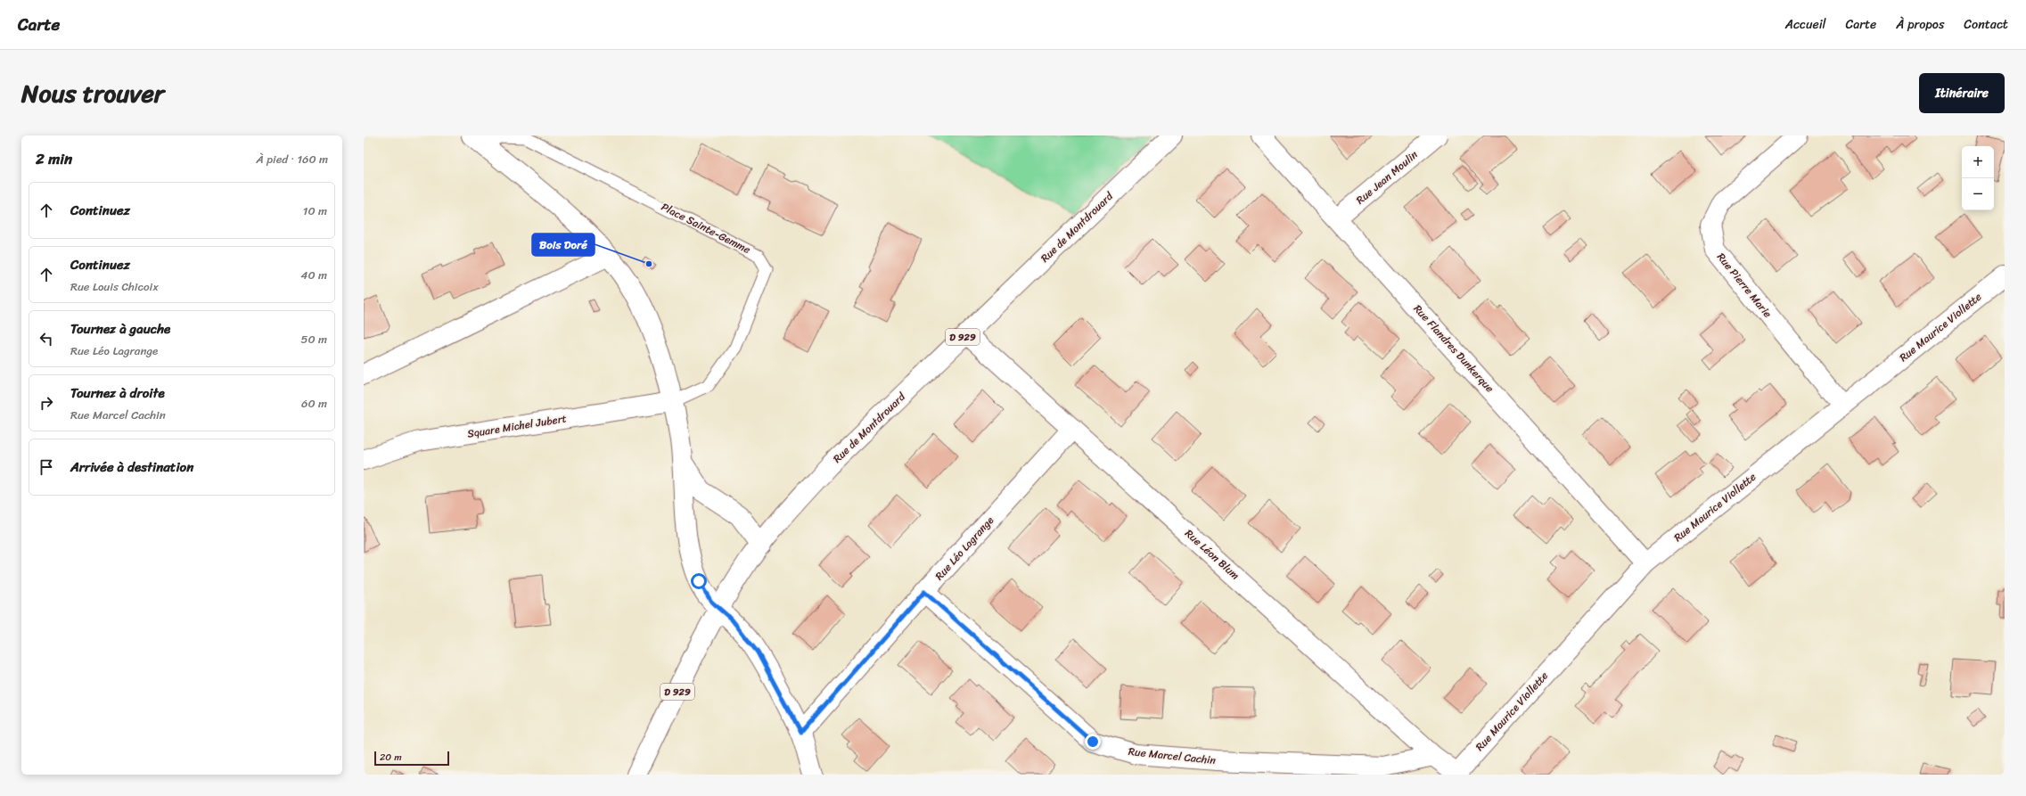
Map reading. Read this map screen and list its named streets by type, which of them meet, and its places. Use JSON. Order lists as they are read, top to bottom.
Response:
{
  "streets": {
    "street": [
      "Rue Jean Moulin",
      "Rue de Montdrouard",
      "Rue Pierre Marie",
      "Rue Maurice Viollette",
      "D 929",
      "Rue Flandres Dunkerque",
      "Square Michel Jubert",
      "Rue Léo Lagrange",
      "Rue Léon Blum",
      "Rue Marcel Cachin"
    ],
    "lane": ["Place Sainte-Gemme"]
  },
  "crossings": [
    ["Rue Jean Moulin", "Rue Flandres Dunkerque"],
    ["Rue de Montdrouard", "Rue Léon Blum"],
    ["Place Sainte-Gemme", "Square Michel Jubert"],
    ["Rue Pierre Marie", "Rue Maurice Viollette"],
    ["Rue Maurice Viollette", "Rue Flandres Dunkerque"],
    ["Rue Maurice Viollette", "Rue Léon Blum"],
    ["Rue Léo Lagrange", "Rue Léon Blum"],
    ["Rue Léo Lagrange", "Rue Marcel Cachin"],
    ["Rue Léon Blum", "Rue Marcel Cachin"]
  ],
  "places": ["Bois Doré"],
  "scale_bar": "20 m",
  "page": {
    "header": "Carte",
    "nav": [
      "Accueil",
      "Carte",
      "À propos",
      "Contact"
    ],
    "title": "Nous trouver",
    "buttons": "Itinéraire",
    "heading": ["2 min", "À pied · 160 m"],
    "map_buttons": ["+", "−"],
    "list": [
      ["Continuez", "10 m"],
      ["Continuez", "Rue Louis Chicoix", "40 m"],
      ["Tournez à gauche", "Rue Léo Lagrange", "50 m"],
      ["Tournez à droite", "Rue Marcel Cachin", "60 m"],
      "Arrivée à destination"
    ],
    "scale": "20 m"
  }
}
